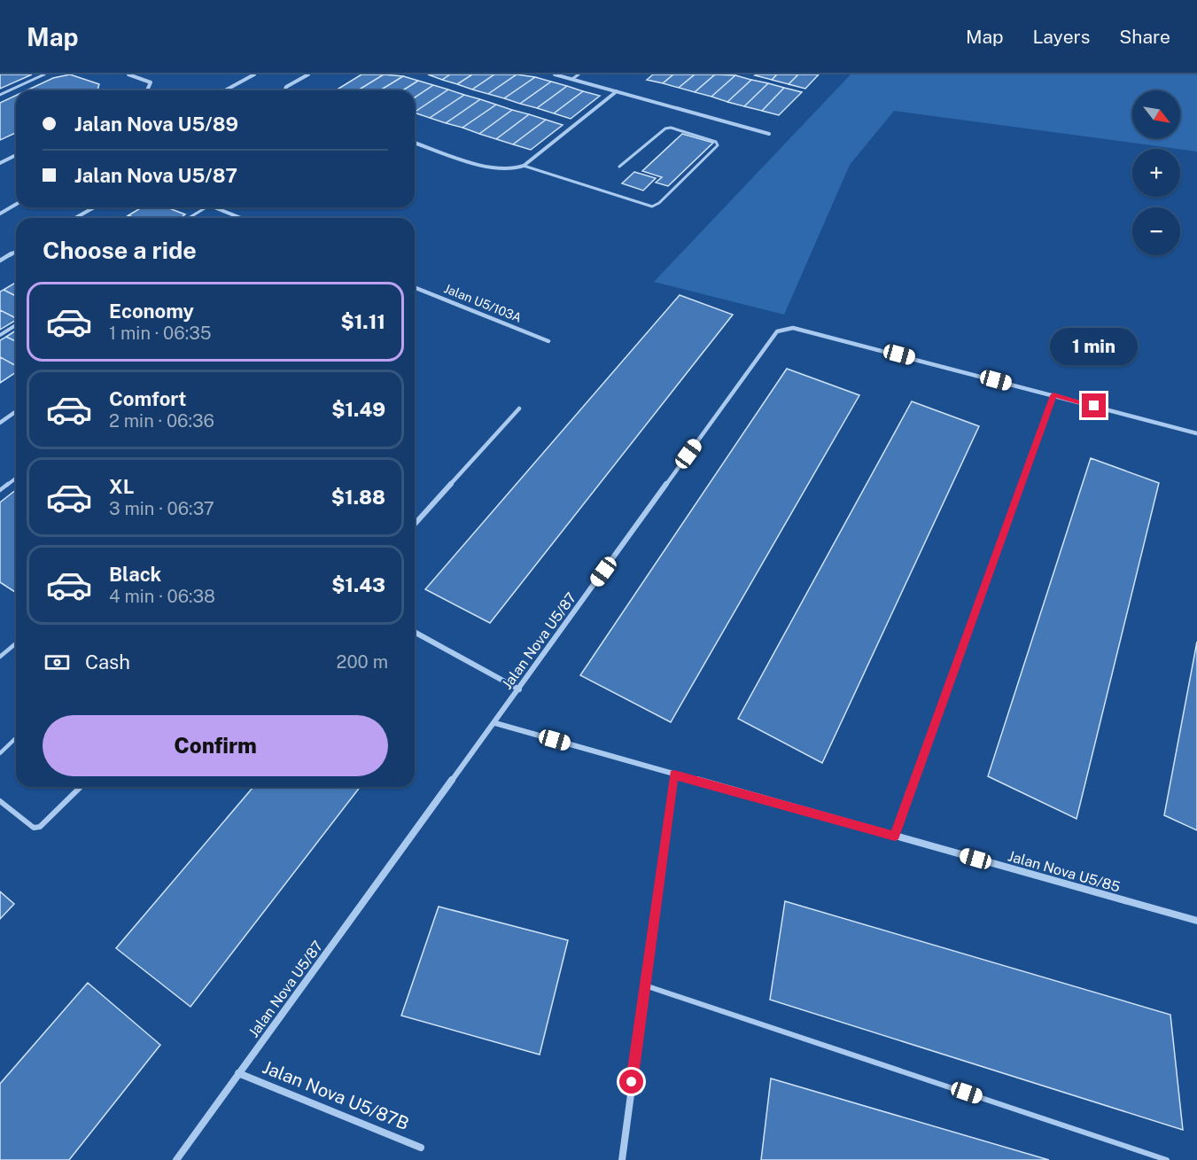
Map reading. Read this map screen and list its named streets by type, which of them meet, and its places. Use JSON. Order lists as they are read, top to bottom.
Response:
{
  "streets": {
    "street": [
      "Jalan U5/103A",
      "Jalan Nova U5/87",
      "Jalan Nova U5/85",
      "Jalan Nova U5/87B"
    ]
  },
  "crossings": [
    ["Jalan Nova U5/87", "Jalan Nova U5/85"],
    ["Jalan Nova U5/87", "Jalan Nova U5/87B"]
  ],
  "north": "bottom right",
  "page": {
    "header": "Map",
    "nav": ["Map", "Layers", "Share"],
    "map_buttons": ["+", "−"],
    "banner": ["Jalan Nova U5/89", "Jalan Nova U5/87"],
    "heading": "Choose a ride",
    "list": [
      {
        "name": "Economy",
        "note": "1 min · 06:35",
        "value": "$1.11"
      },
      {
        "name": "Comfort",
        "note": "2 min · 06:36",
        "value": "$1.49"
      },
      {
        "name": "XL",
        "note": "3 min · 06:37",
        "value": "$1.88"
      },
      {
        "name": "Black",
        "note": "4 min · 06:38",
        "value": "$1.43"
      }
    ],
    "bubble": "1 min",
    "pay": ["Cash", "200 m"],
    "buttons": "Confirm"
  }
}
